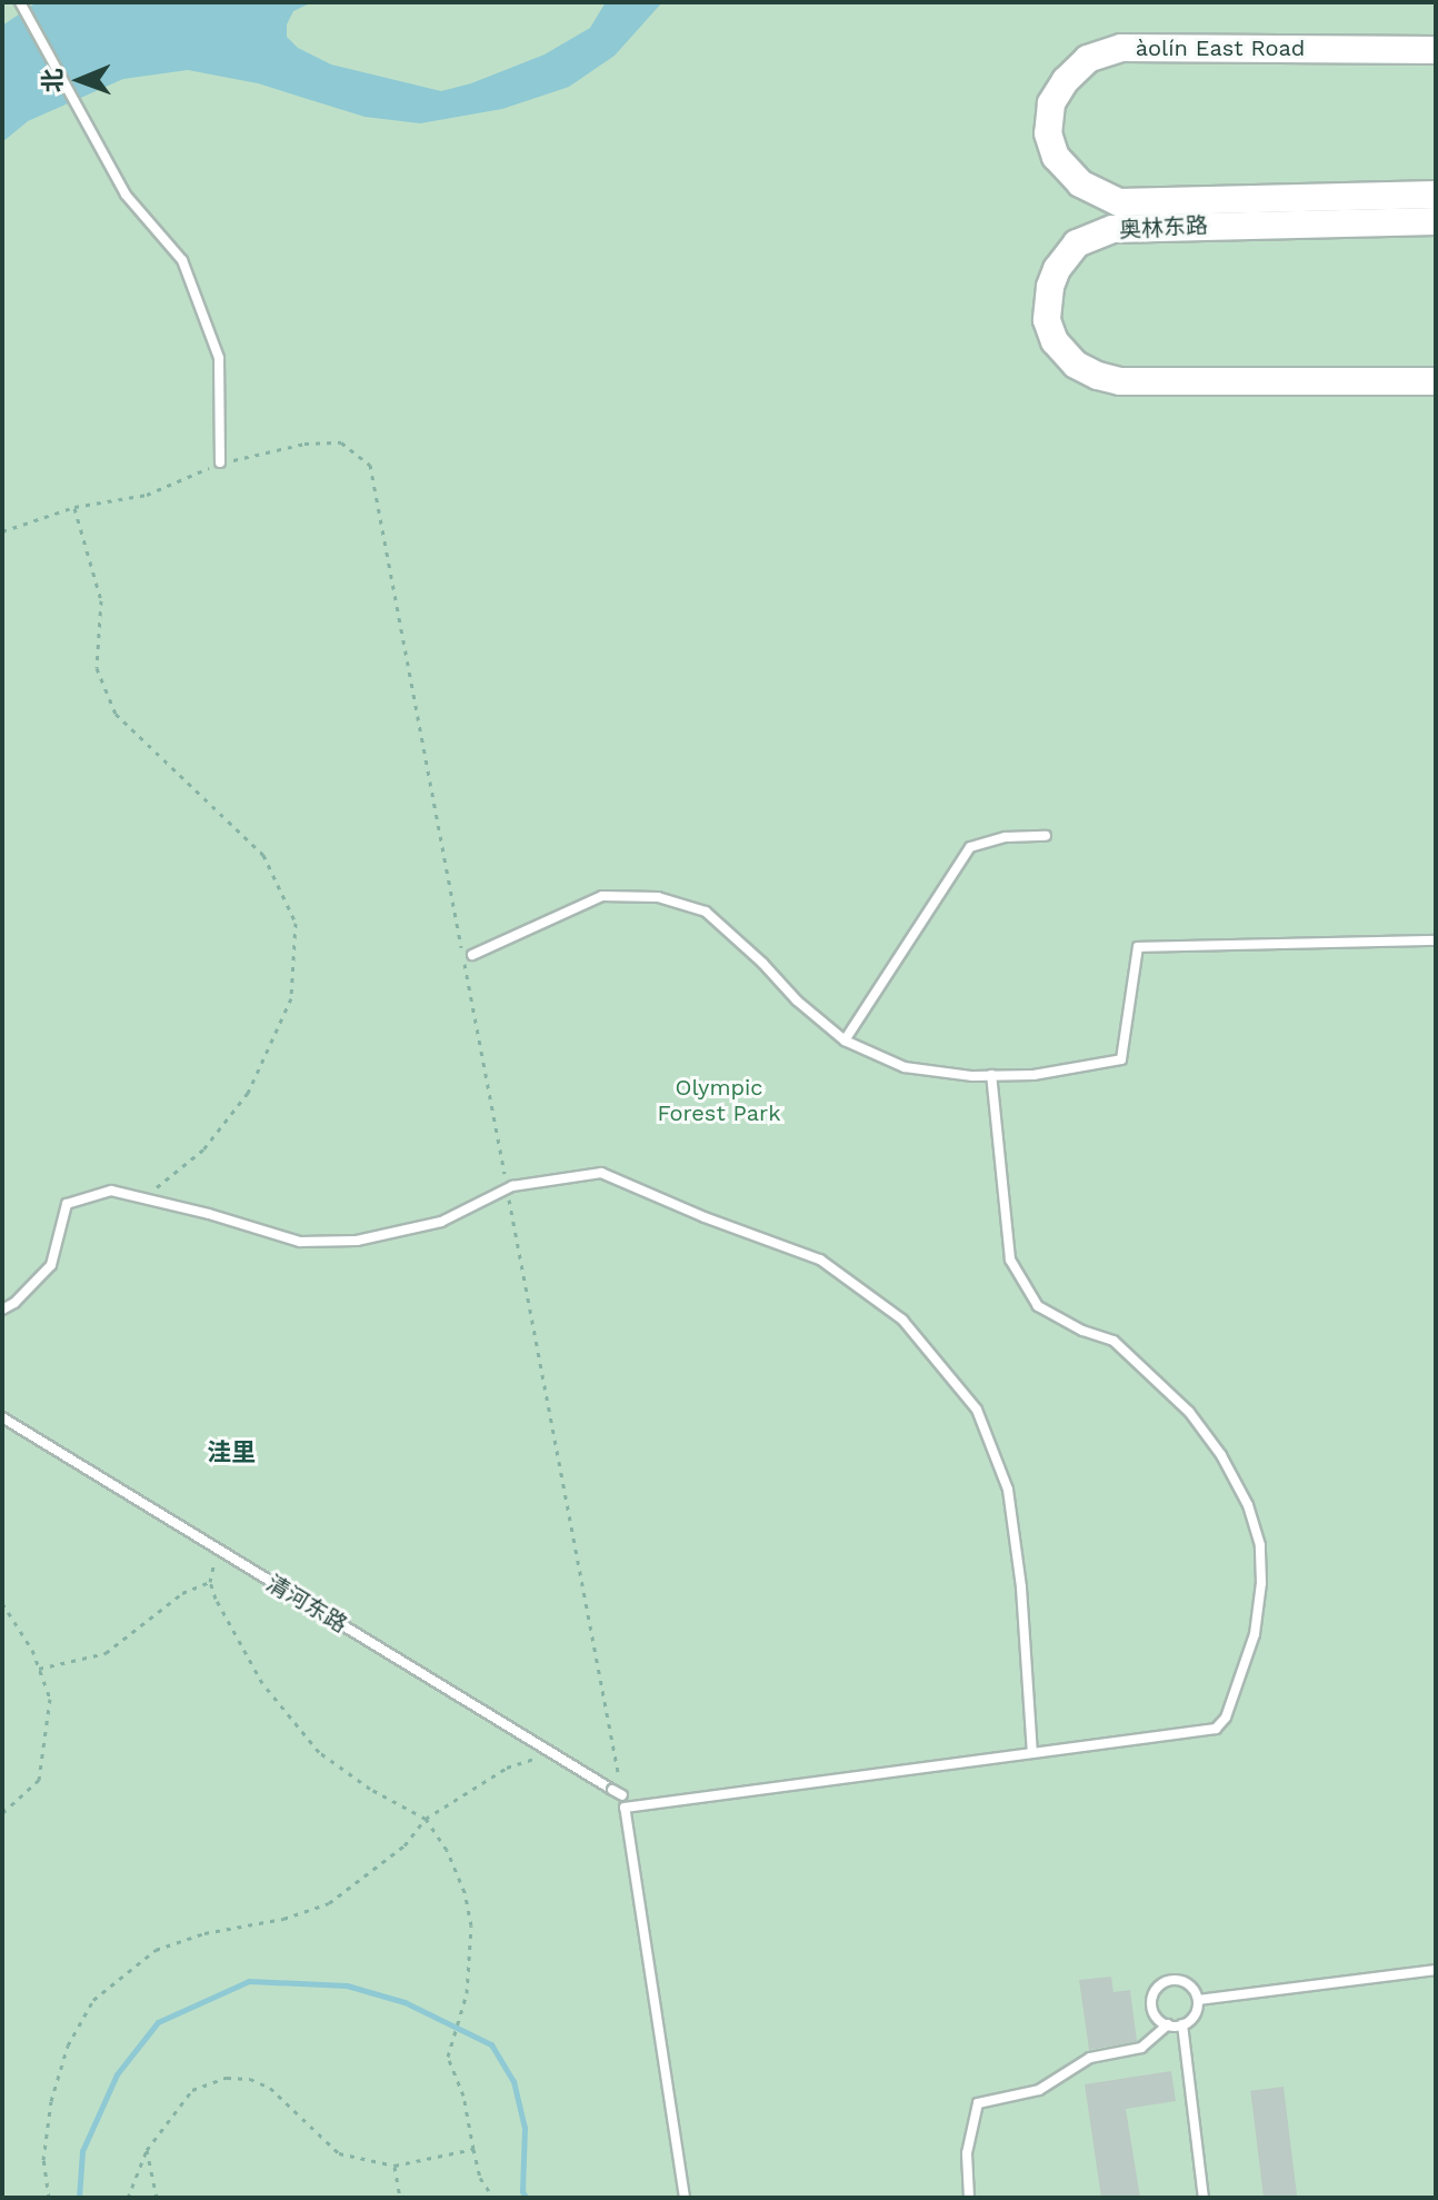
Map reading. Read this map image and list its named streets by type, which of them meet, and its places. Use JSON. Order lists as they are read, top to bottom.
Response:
{
  "streets": {
    "main road": ["àolín East Road", "奥林东路"],
    "lane": ["清河东路"]
  },
  "districts": ["洼里"],
  "parks": ["Olympic Forest Park"],
  "north": "left"
}
